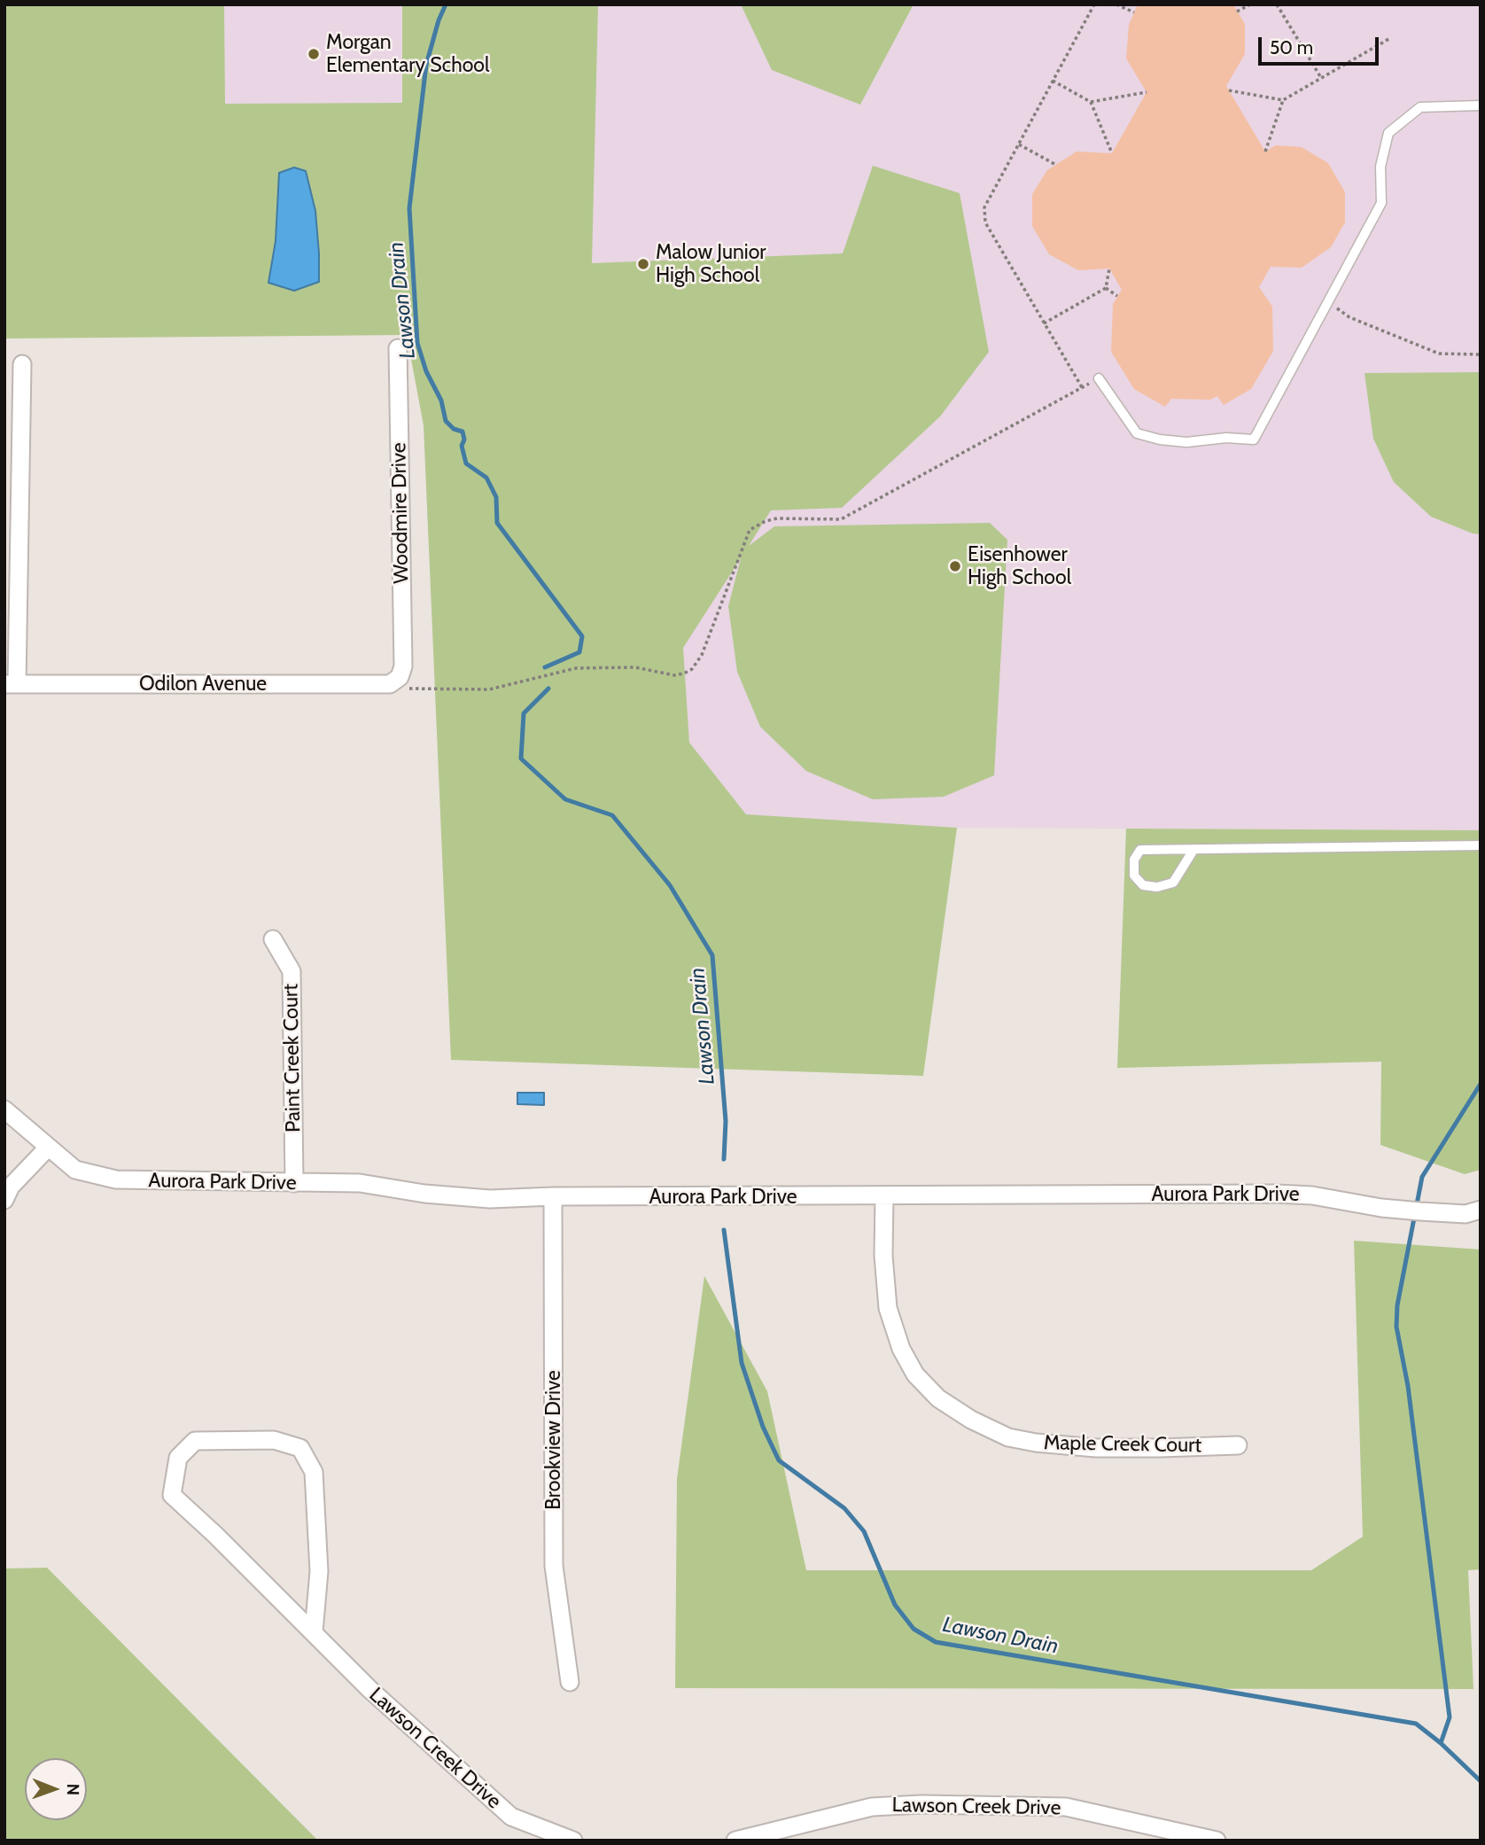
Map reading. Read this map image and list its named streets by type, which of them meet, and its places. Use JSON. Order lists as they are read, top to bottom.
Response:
{
  "streets": {
    "street": [
      "Woodmire Drive",
      "Odilon Avenue",
      "Paint Creek Court",
      "Aurora Park Drive",
      "Brookview Drive",
      "Maple Creek Court",
      "Lawson Creek Drive"
    ]
  },
  "crossings": [
    ["Woodmire Drive", "Odilon Avenue"],
    ["Paint Creek Court", "Aurora Park Drive"],
    ["Aurora Park Drive", "Brookview Drive"],
    ["Aurora Park Drive", "Maple Creek Court"]
  ],
  "water": ["Lawson Drain"],
  "places": ["Morgan Elementary School", "Malow Junior High School", "Eisenhower High School"],
  "scale_bar": "50 m",
  "north": "right"
}
